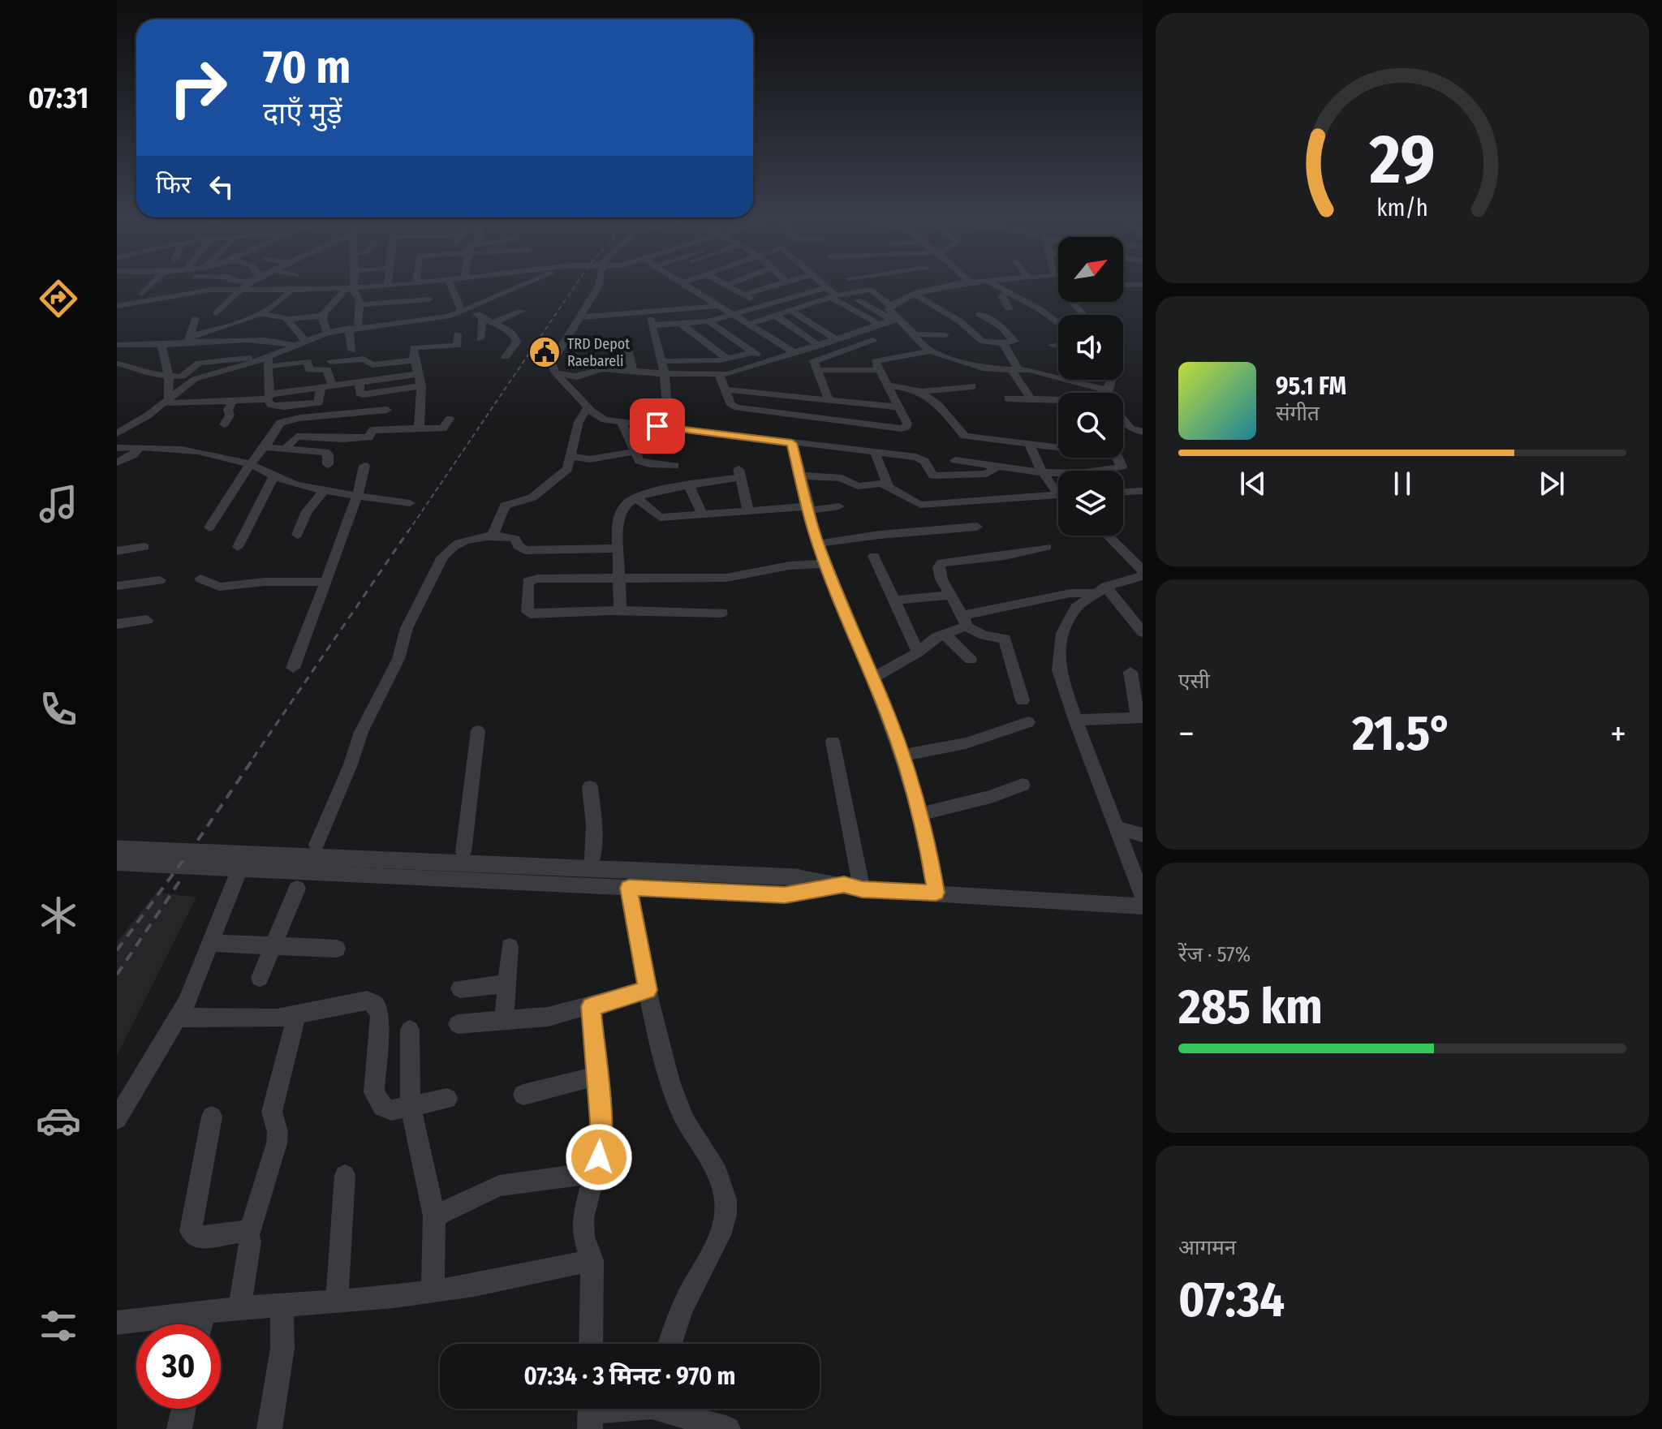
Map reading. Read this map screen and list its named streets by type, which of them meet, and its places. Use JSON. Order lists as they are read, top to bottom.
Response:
{
  "places": {
    "public building": ["TRD Depot Raebareli"]
  },
  "north": "top right",
  "page": {
    "tabs": "07:31",
    "turn": ["70 m", "दाएँ मुड़ें"],
    "then": "फिर",
    "song": ["95.1 FM", "संगीत"],
    "tile": [
      "एसी",
      ["रेंज · 57%", "285 km"],
      ["आगमन", "07:34"]
    ],
    "heat": ["−", "21.5°", "+"],
    "limit": "30",
    "trip": "07:34 · 3 मिनट · 970 m",
    "gauge": ["29", "km/h"]
  }
}
